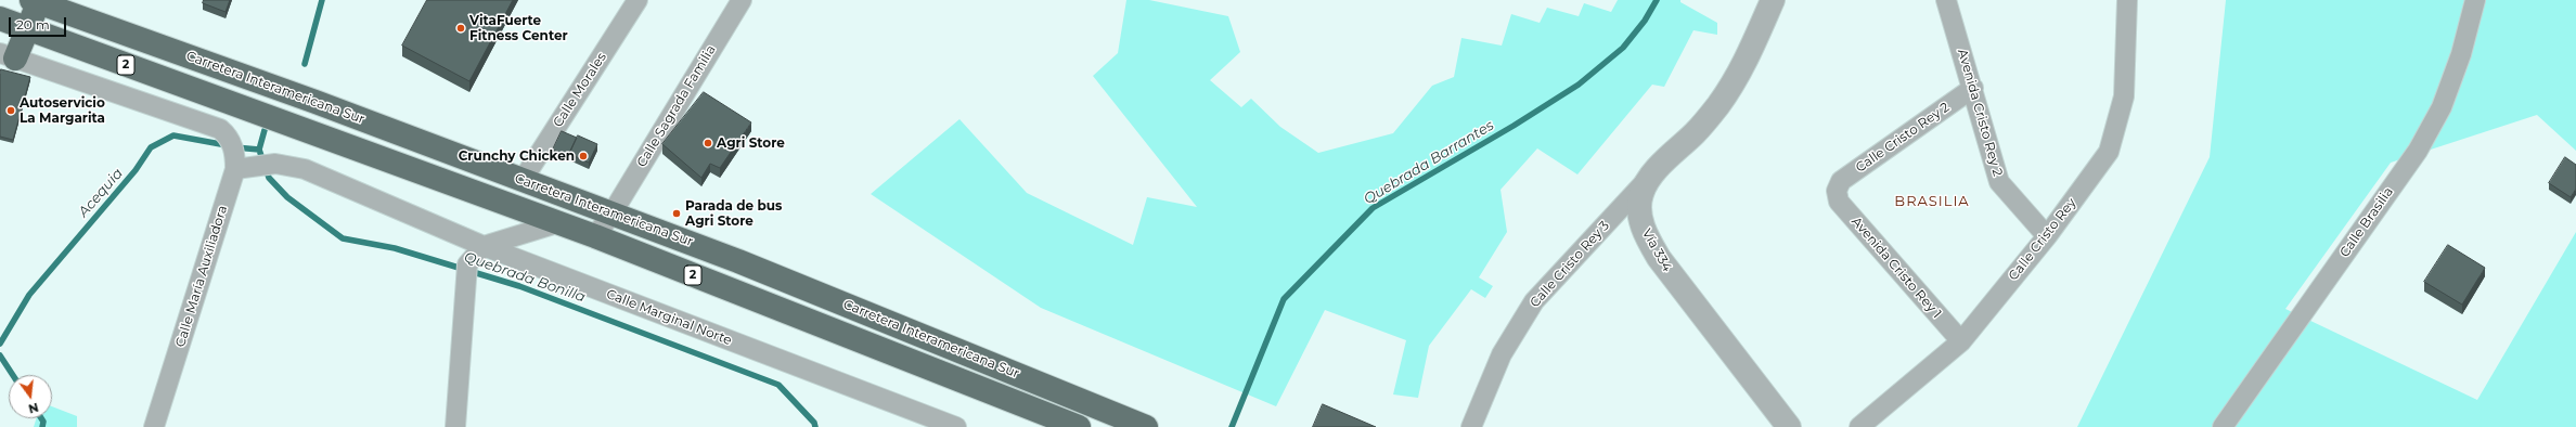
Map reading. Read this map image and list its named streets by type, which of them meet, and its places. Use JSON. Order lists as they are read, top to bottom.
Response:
{
  "streets": {
    "highway": ["2", "Carretera Interamericana Sur"],
    "street": [
      "Calle Morales",
      "Calle Sagrada Familia",
      "Avenida Cristo Rey 2",
      "Calle Cristo Rey 2",
      "Calle Brasilia",
      "Calle Cristo Rey",
      "Vía 334",
      "Calle Cristo Rey 3",
      "Avenida Cristo Rey 1",
      "Calle María Auxiliadora",
      "Calle Marginal Norte"
    ]
  },
  "crossings": [
    ["2", "Calle Sagrada Familia"],
    ["Carretera Interamericana Sur", "Calle Morales"],
    ["Carretera Interamericana Sur", "Calle Sagrada Familia"],
    ["Avenida Cristo Rey 2", "Calle Cristo Rey 2"],
    ["Avenida Cristo Rey 2", "Calle Cristo Rey"],
    ["Calle Cristo Rey 2", "Avenida Cristo Rey 1"],
    ["Calle Cristo Rey", "Avenida Cristo Rey 1"],
    ["Vía 334", "Calle Cristo Rey 3"],
    ["Calle María Auxiliadora", "Calle Marginal Norte"]
  ],
  "districts": ["BRASILIA"],
  "water": ["Quebrada Barrantes", "Acequia", "Quebrada Bonilla"],
  "places": [
    "VitaFuerte Fitness Center",
    "Autoservicio La Margarita",
    "Agri Store",
    "Crunchy Chicken",
    "Parada de bus Agri Store"
  ],
  "scale_bar": "20 m",
  "north": "bottom"
}
